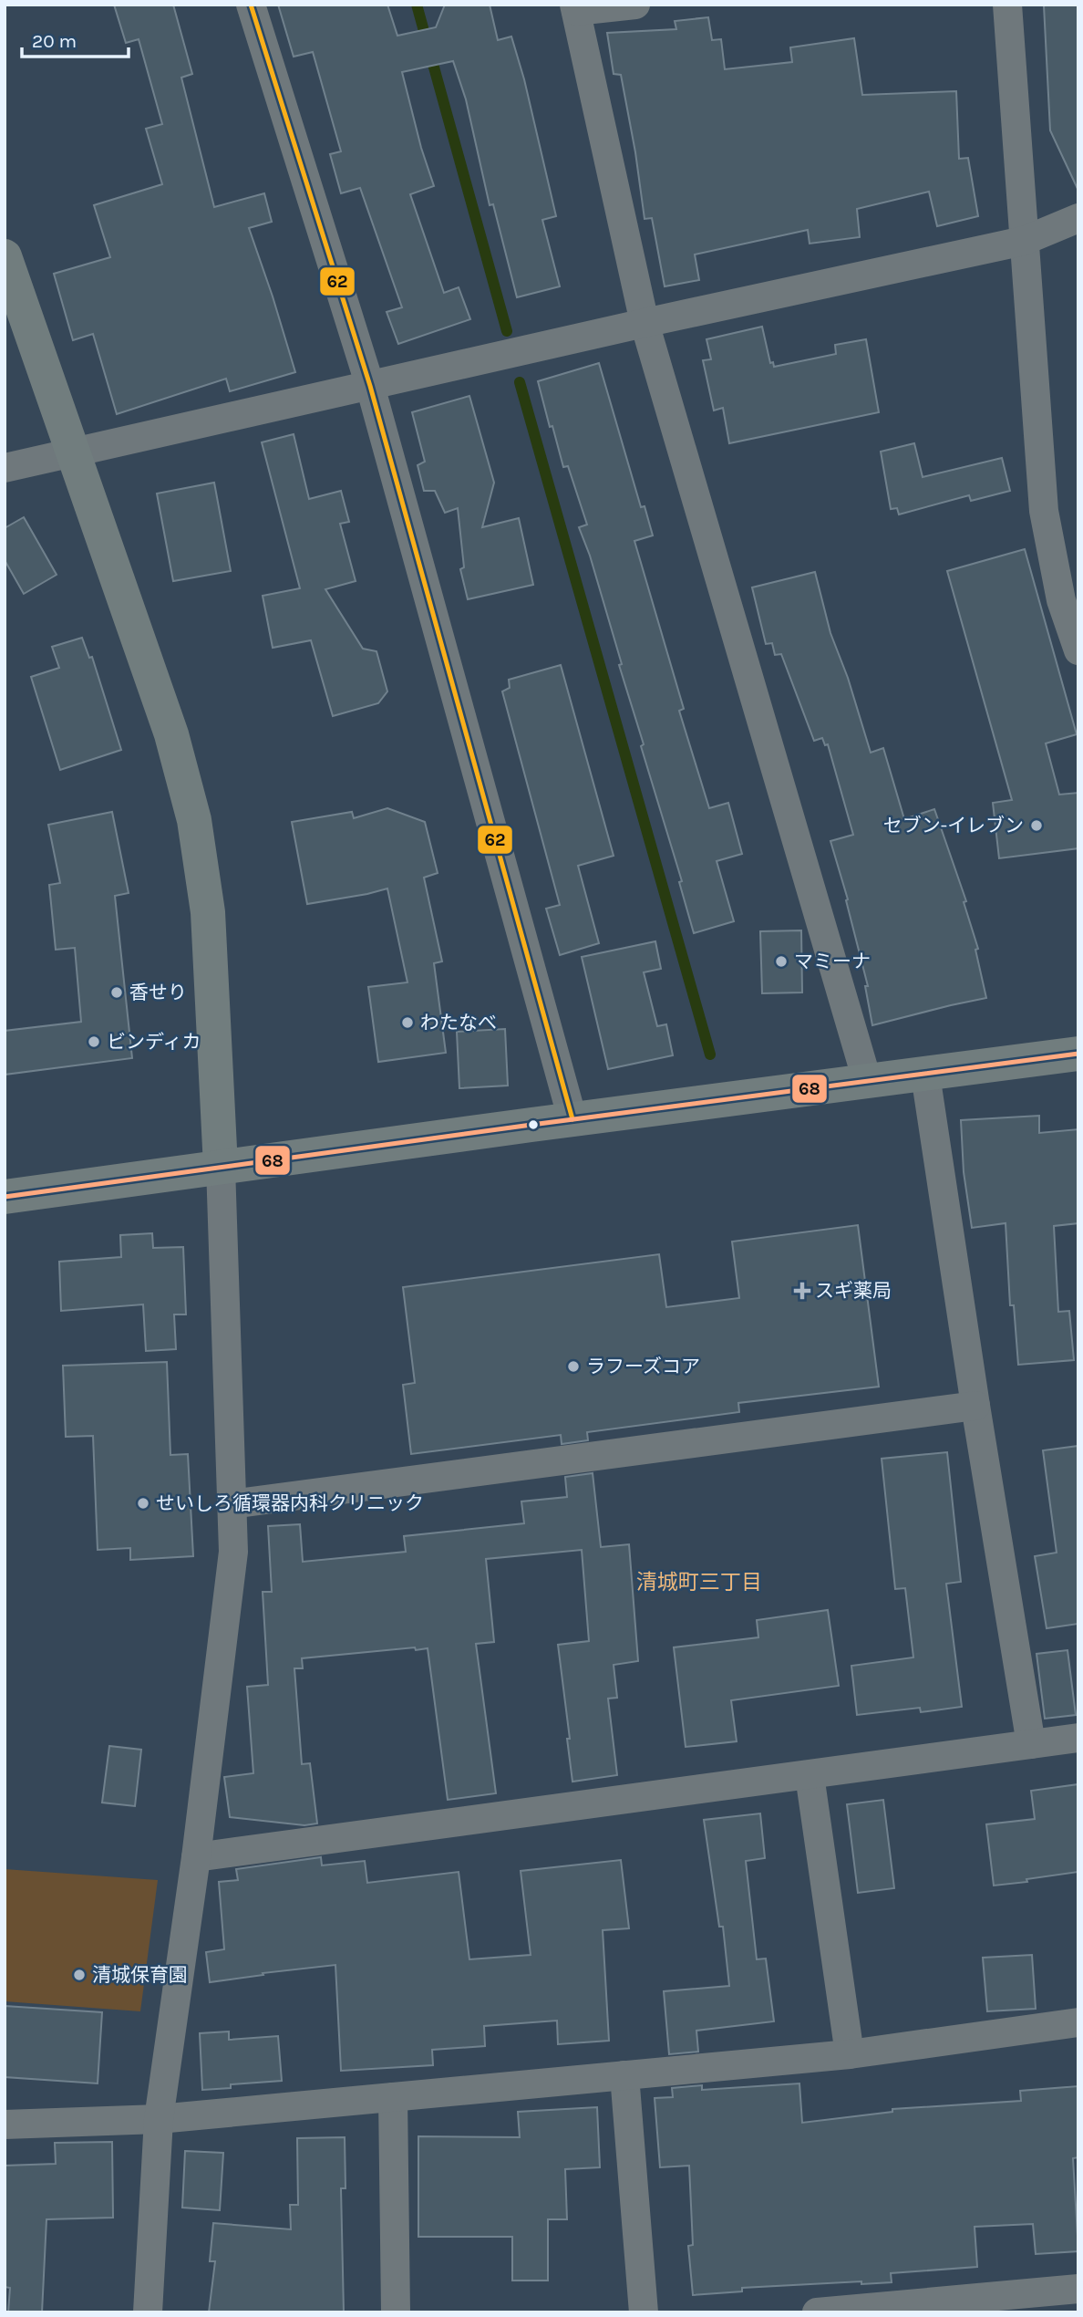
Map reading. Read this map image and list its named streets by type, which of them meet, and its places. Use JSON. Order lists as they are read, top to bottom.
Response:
{
  "districts": ["清城町三丁目"],
  "places": {
    "other": [
      "セブン-イレブン",
      "マミーナ",
      "香せり",
      "わたなべ",
      "ビンディカ",
      "ラフーズコア",
      "せいしろ循環器内科クリニック",
      "清城保育園"
    ],
    "health": ["スギ薬局"]
  },
  "lines": ["transit line 62", "transit line 68"],
  "scale_bar": "20 m"
}
